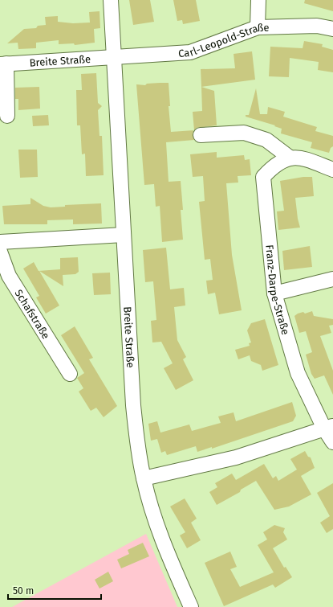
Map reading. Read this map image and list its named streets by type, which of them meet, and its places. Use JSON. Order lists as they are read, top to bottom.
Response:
{
  "streets": {
    "street": [
      "Carl-Leopold-Straße",
      "Breite Straße",
      "Franz-Darpe-Straße",
      "Schafstraße"
    ]
  },
  "crossings": [
    ["Carl-Leopold-Straße", "Breite Straße"]
  ],
  "scale_bar": "50 m"
}
